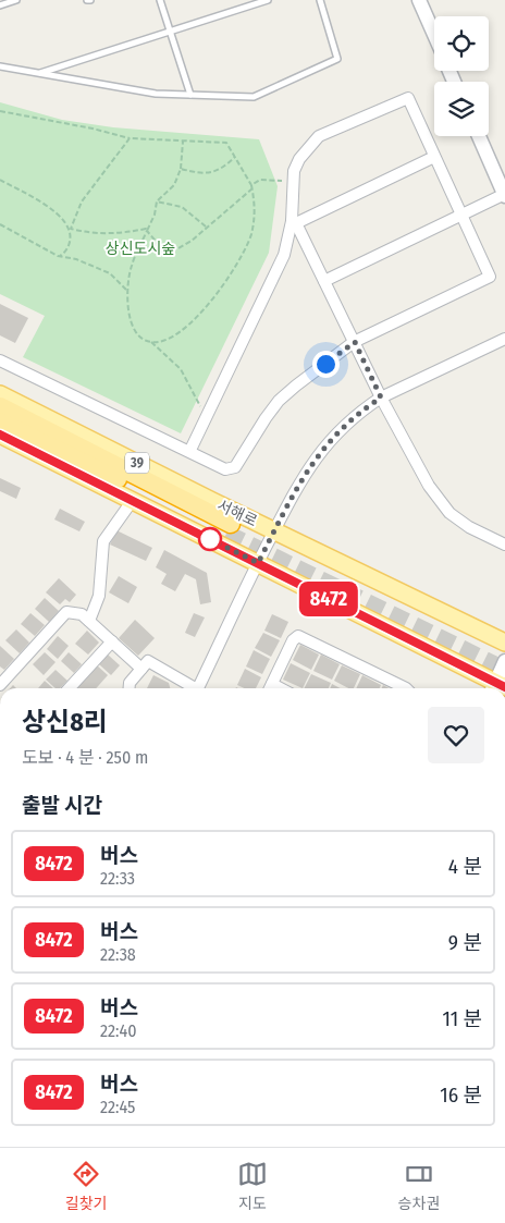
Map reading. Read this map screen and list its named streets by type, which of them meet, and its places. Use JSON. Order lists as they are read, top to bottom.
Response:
{
  "streets": {
    "highway": ["39", "서해로"]
  },
  "parks": ["상신도시숲"],
  "lines": ["bus line 8472"],
  "page": {
    "on_map": "8472",
    "heading": [
      ["상신8리", "도보 · 4 분 · 250 m"],
      "출발 시간"
    ],
    "list": [
      {
        "mark": "8472",
        "name": "버스",
        "note": "22:33",
        "value": "4 분"
      },
      {
        "mark": "8472",
        "name": "버스",
        "note": "22:38",
        "value": "9 분"
      },
      {
        "mark": "8472",
        "name": "버스",
        "note": "22:40",
        "value": "11 분"
      },
      {
        "mark": "8472",
        "name": "버스",
        "note": "22:45",
        "value": "16 분"
      }
    ],
    "tabs": ["길찾기", "지도", "승차권"]
  }
}
